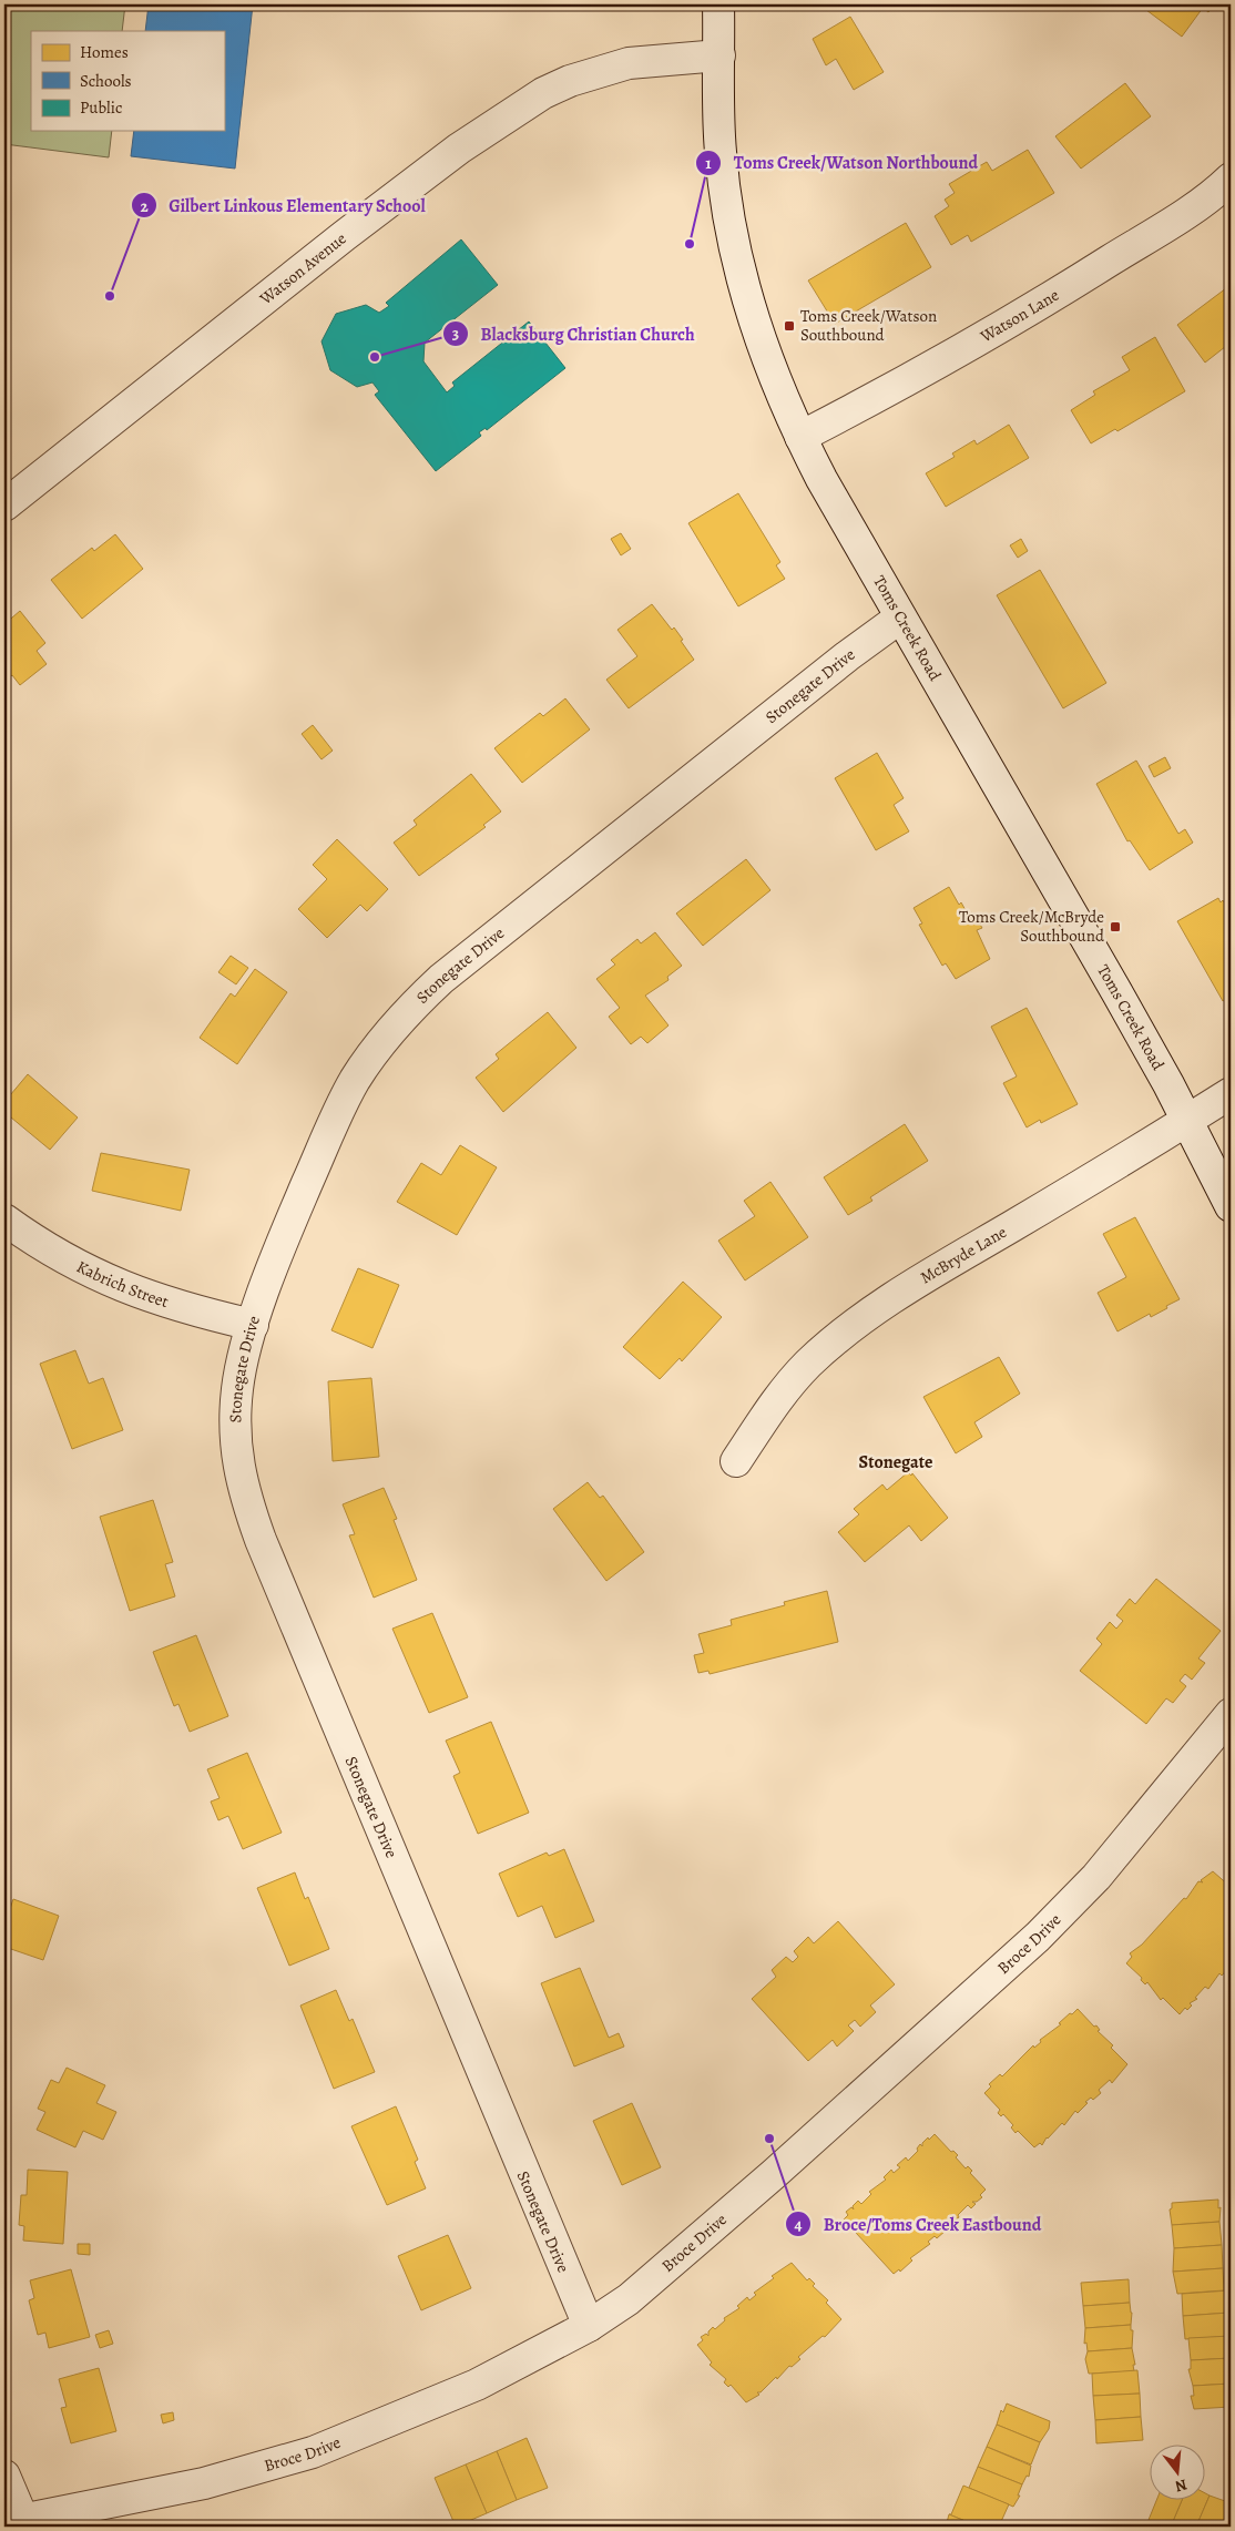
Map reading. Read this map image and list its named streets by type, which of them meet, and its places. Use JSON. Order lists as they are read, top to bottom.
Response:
{
  "streets": {
    "street": [
      "Watson Avenue",
      "Watson Lane",
      "Toms Creek Road",
      "Stonegate Drive",
      "McBryde Lane",
      "Kabrich Street",
      "Broce Drive"
    ]
  },
  "crossings": [
    ["Watson Avenue", "Toms Creek Road"],
    ["Watson Lane", "Toms Creek Road"],
    ["Toms Creek Road", "Stonegate Drive"],
    ["Toms Creek Road", "McBryde Lane"],
    ["Stonegate Drive", "Kabrich Street"],
    ["Stonegate Drive", "Broce Drive"]
  ],
  "districts": ["Stonegate"],
  "places": {
    "other": [
      "Toms Creek/Watson Northbound",
      "Gilbert Linkous Elementary School",
      "Blacksburg Christian Church",
      "Broce/Toms Creek Eastbound"
    ],
    "transit": ["Toms Creek/Watson Southbound", "Toms Creek/McBryde Southbound"]
  },
  "legend": ["Homes", "Schools", "Public"],
  "north": "bottom"
}
